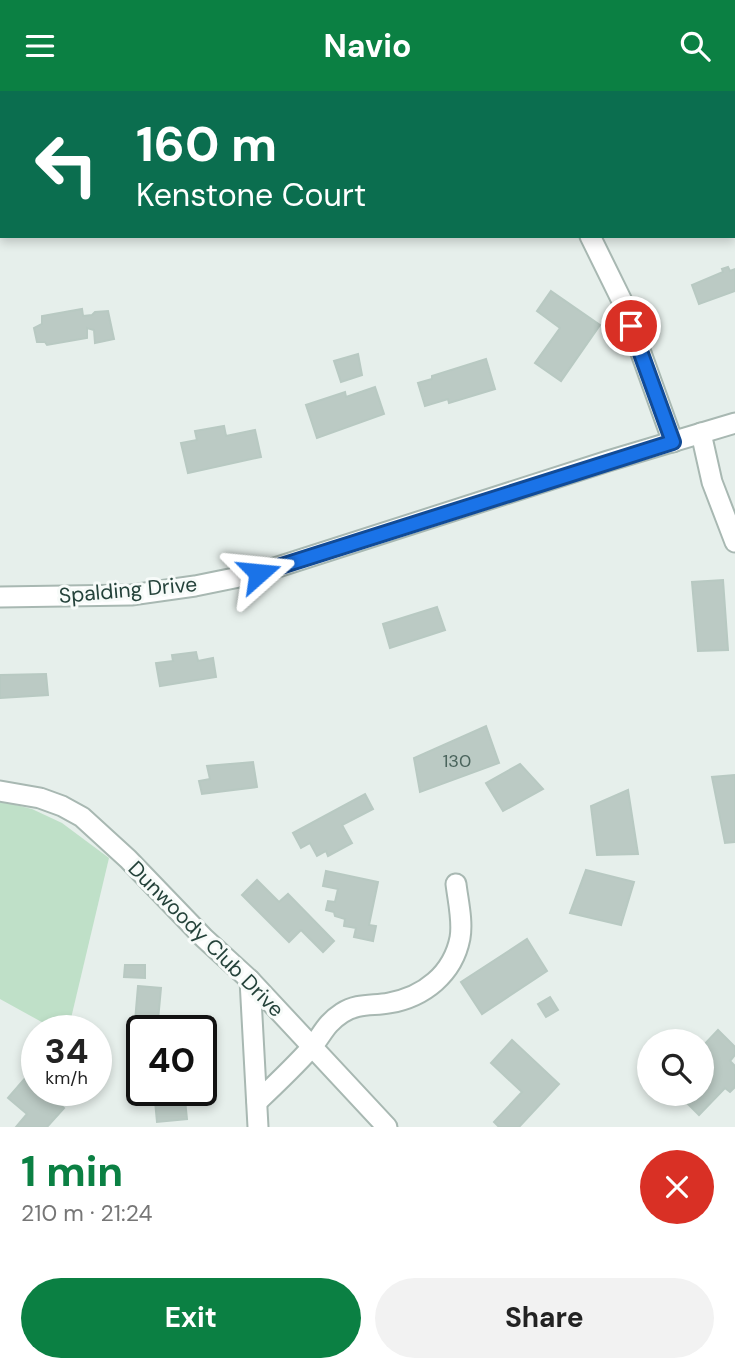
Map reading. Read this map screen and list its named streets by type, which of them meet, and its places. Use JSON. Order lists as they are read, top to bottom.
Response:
{
  "streets": {
    "street": ["Spalding Drive", "Dunwoody Club Drive"]
  },
  "house_numbers": ["130"],
  "page": {
    "header": "Navio",
    "turn": ["160 m", "Kenstone Court"],
    "speed": "34 km/h",
    "limit": "40",
    "heading": ["1 min", "210 m · 21:24"],
    "buttons": ["Exit", "Share"]
  }
}
